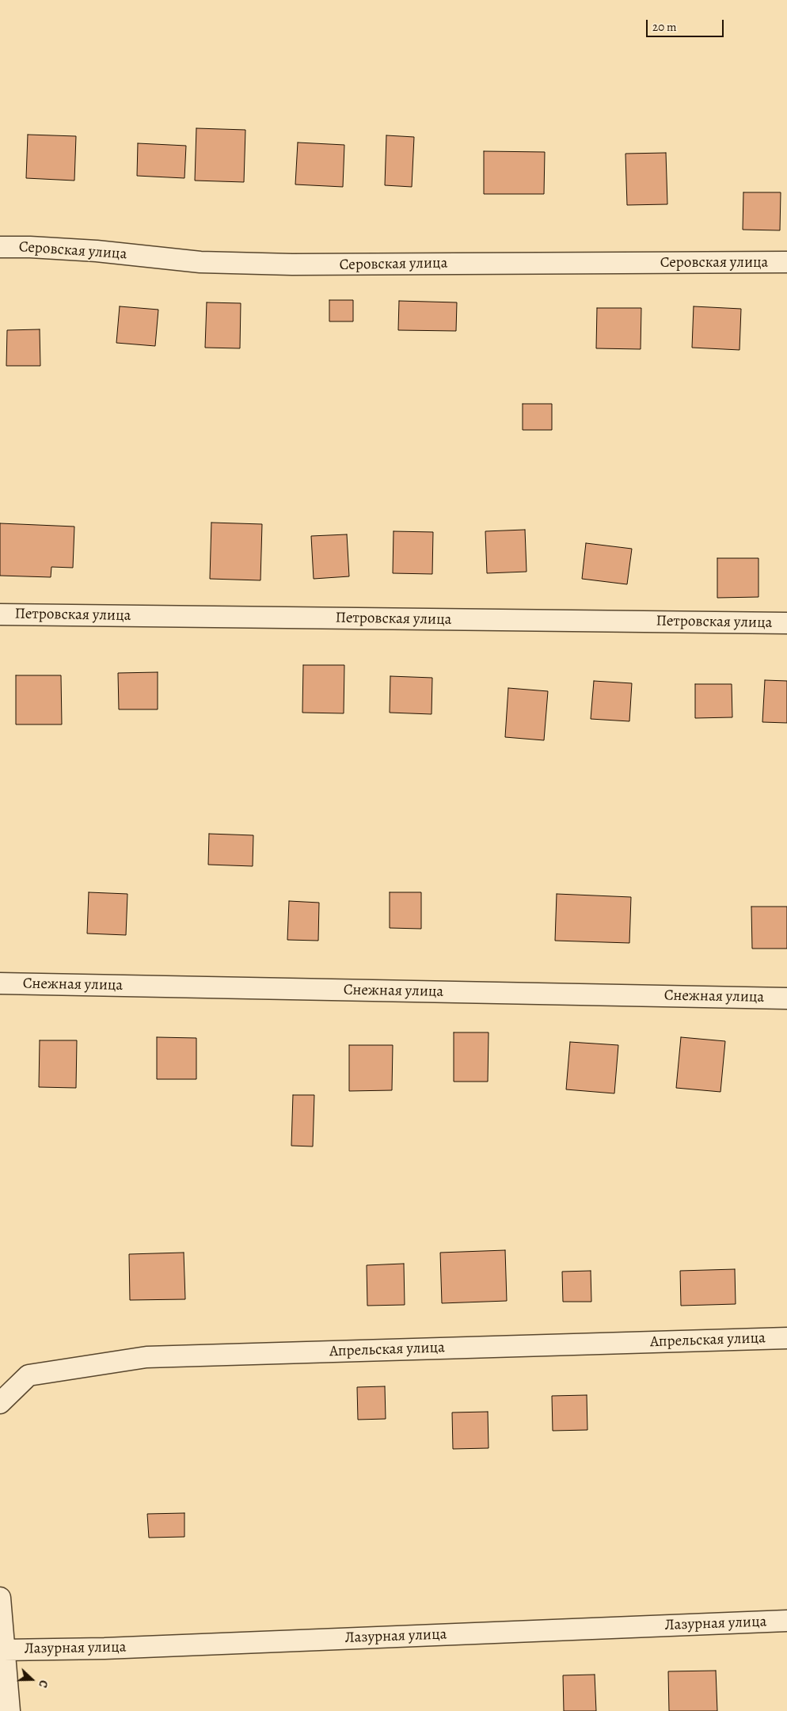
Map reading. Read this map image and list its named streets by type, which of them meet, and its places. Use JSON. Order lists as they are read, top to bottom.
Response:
{
  "streets": {
    "street": [
      "Серовская улица",
      "Петровская улица",
      "Снежная улица",
      "Апрельская улица",
      "Лазурная улица"
    ]
  },
  "scale_bar": "20 m",
  "north": "right"
}
